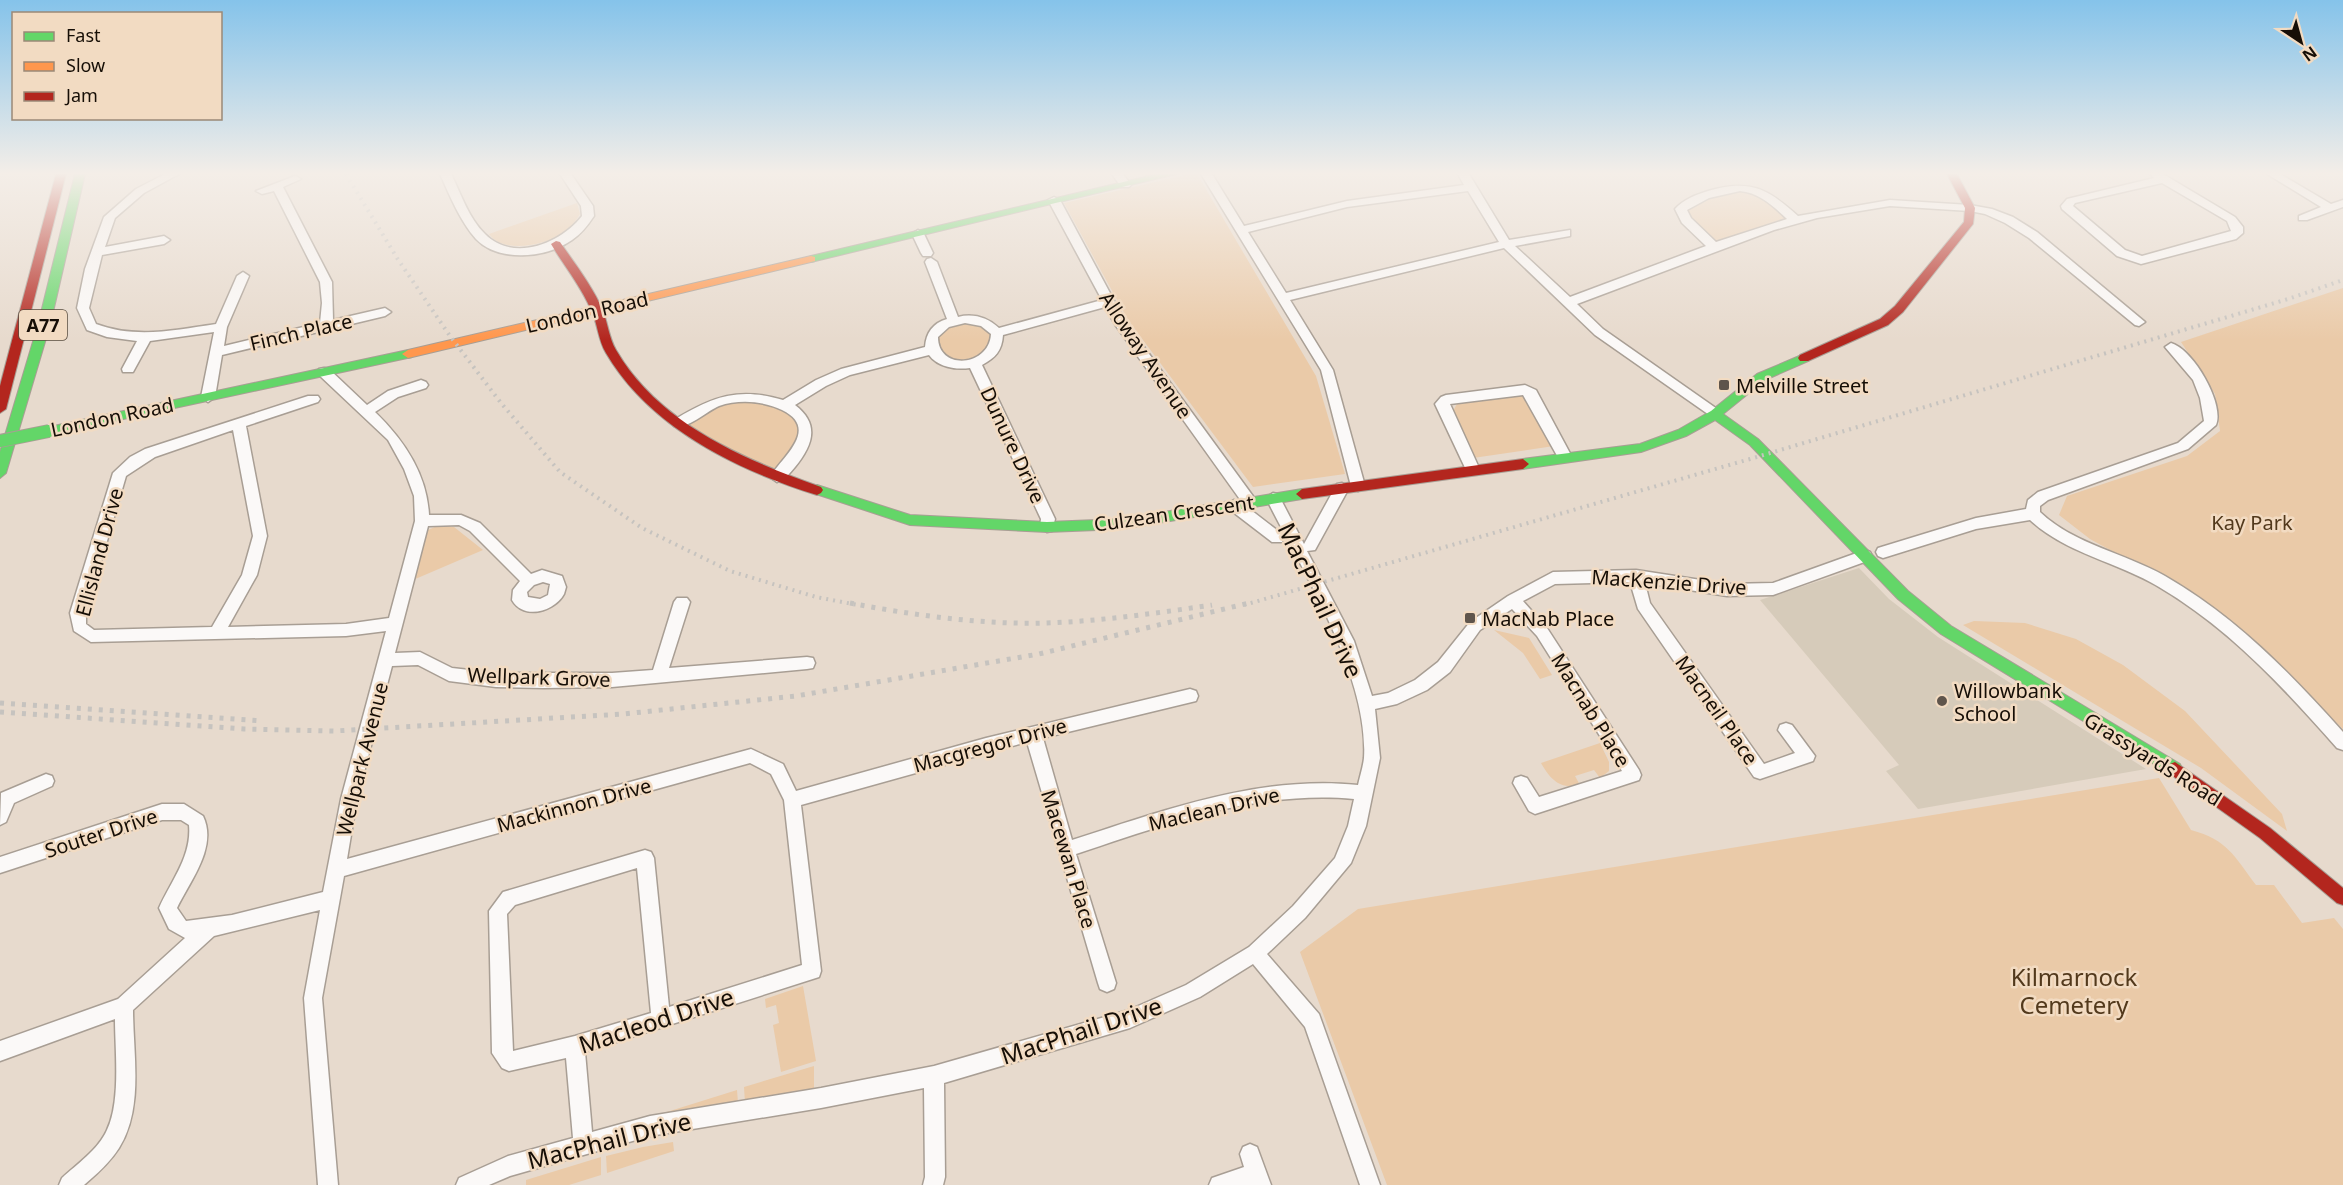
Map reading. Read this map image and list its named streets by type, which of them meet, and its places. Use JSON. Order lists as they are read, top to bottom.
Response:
{
  "streets": {
    "main road": [
      "London Road",
      "A77",
      "Culzean Crescent",
      "Grassyards Road"
    ],
    "street": [
      "Finch Place",
      "Alloway Avenue",
      "Dunure Drive",
      "Ellisland Drive",
      "MacKenzie Drive",
      "MacPhail Drive",
      "Wellpark Grove",
      "Macnab Place",
      "Macneil Place",
      "Macgregor Drive",
      "Wellpark Avenue",
      "Mackinnon Drive",
      "Maclean Drive",
      "Souter Drive",
      "Macewan Place",
      "Macleod Drive"
    ]
  },
  "crossings": [
    ["London Road", "Culzean Crescent"],
    ["London Road", "Wellpark Avenue"],
    ["Alloway Avenue", "Culzean Crescent"],
    ["Dunure Drive", "Culzean Crescent"],
    ["Culzean Crescent", "MacPhail Drive"],
    ["Culzean Crescent", "Grassyards Road"],
    ["Ellisland Drive", "Wellpark Avenue"],
    ["MacKenzie Drive", "MacPhail Drive"],
    ["MacKenzie Drive", "Macnab Place"],
    ["MacKenzie Drive", "Macneil Place"],
    ["MacKenzie Drive", "Grassyards Road"],
    ["MacPhail Drive", "Maclean Drive"],
    ["Wellpark Grove", "Wellpark Avenue"],
    ["Macgregor Drive", "Mackinnon Drive"],
    ["Macgregor Drive", "Macewan Place"],
    ["Wellpark Avenue", "Mackinnon Drive"],
    ["Mackinnon Drive", "Macleod Drive"],
    ["Maclean Drive", "Macewan Place"]
  ],
  "parks": ["Kay Park", "Kilmarnock Cemetery"],
  "places": {
    "transit": ["Melville Street", "MacNab Place"],
    "other": ["Willowbank School"]
  },
  "legend": ["Fast", "Slow", "Jam"],
  "north": "bottom right"
}
